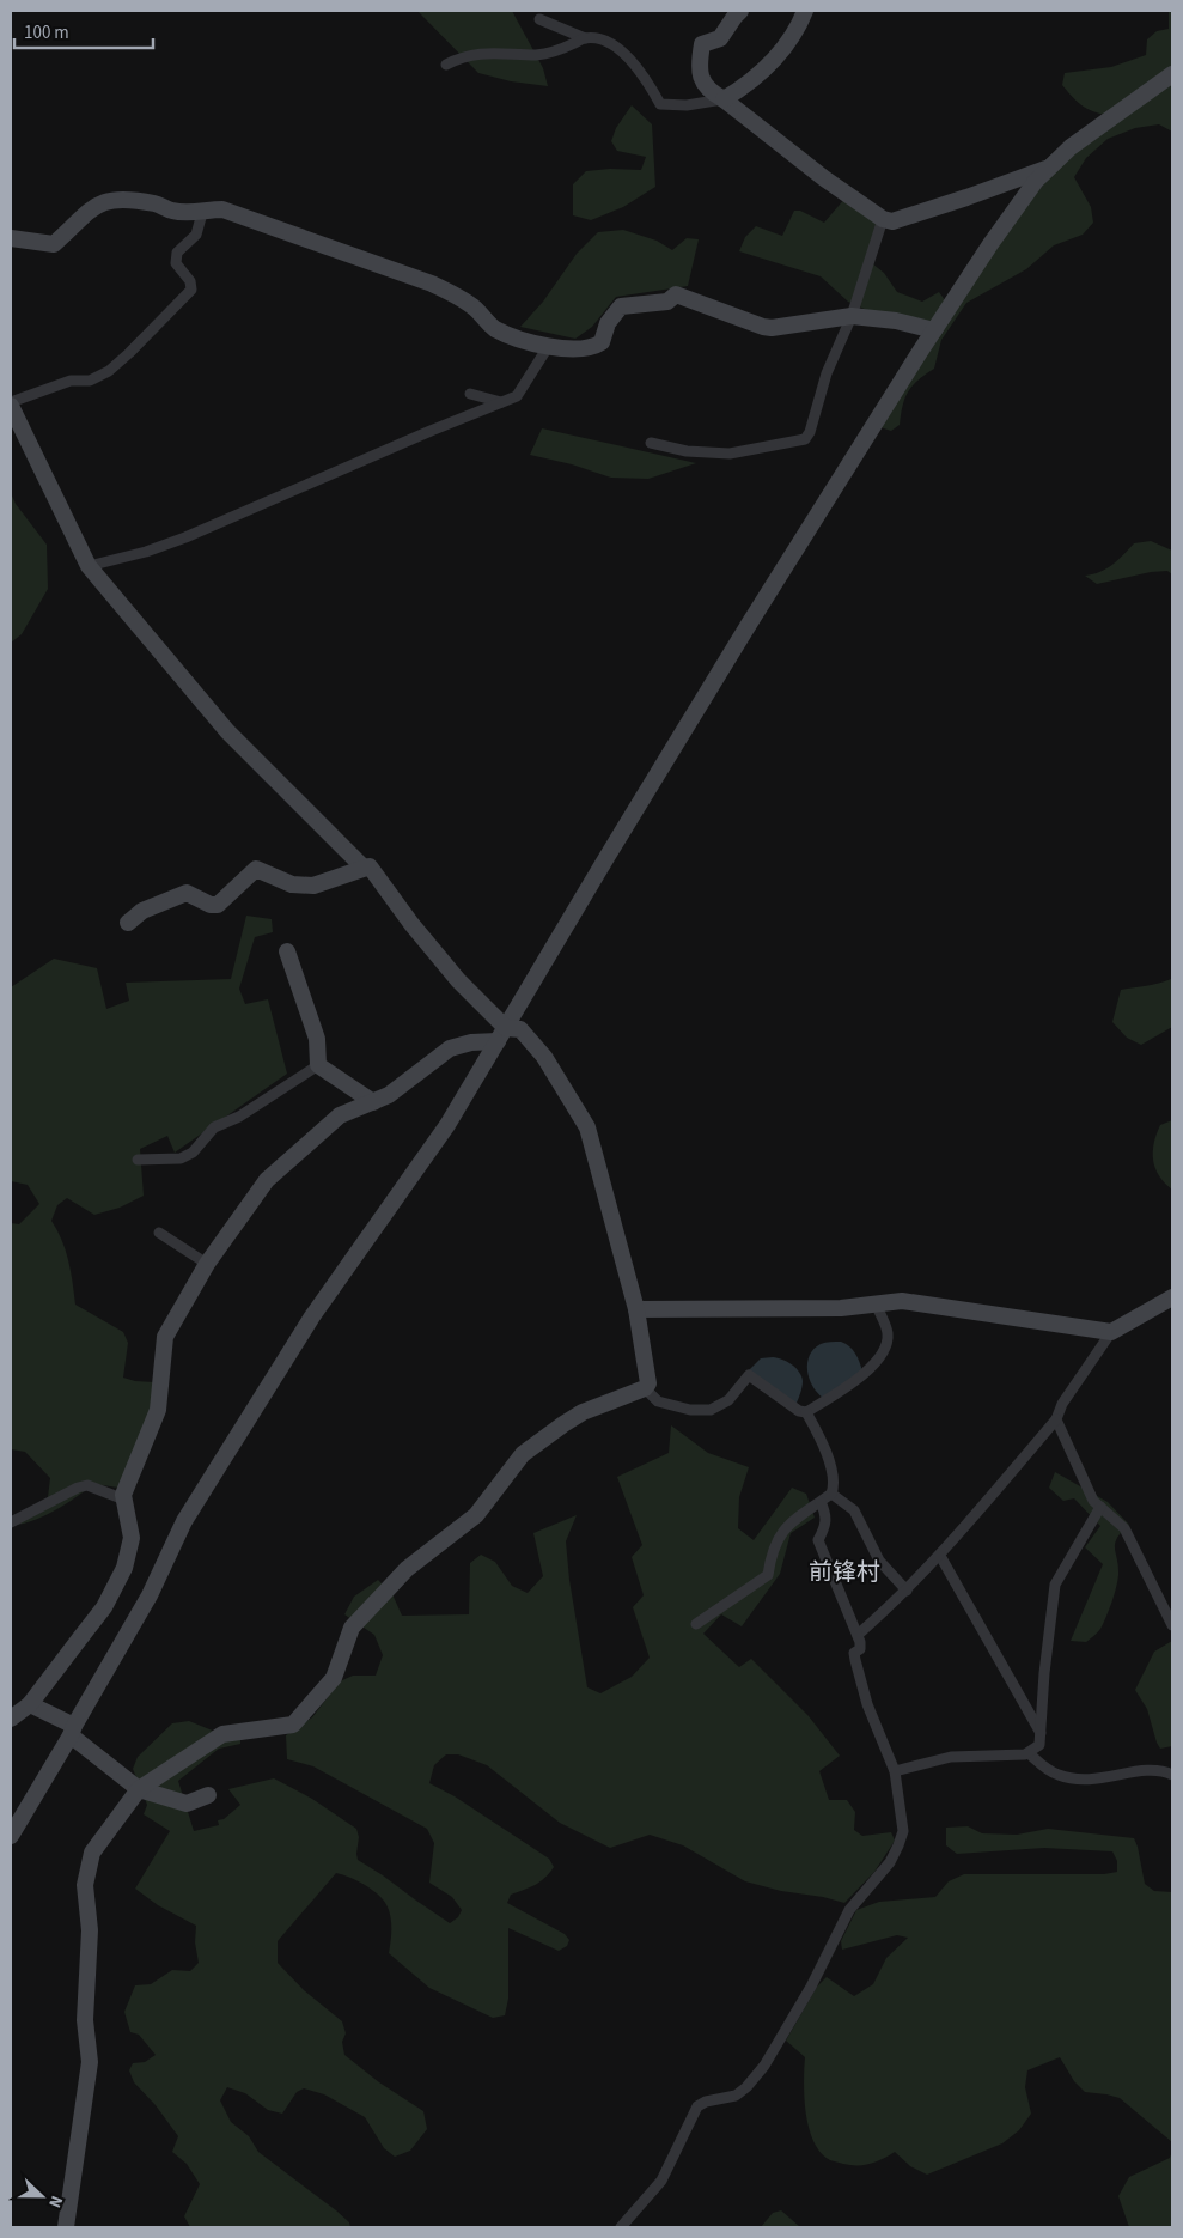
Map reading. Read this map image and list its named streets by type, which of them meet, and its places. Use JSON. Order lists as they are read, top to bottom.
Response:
{
  "districts": ["前锋村"],
  "scale_bar": "100 m",
  "north": "right"
}
